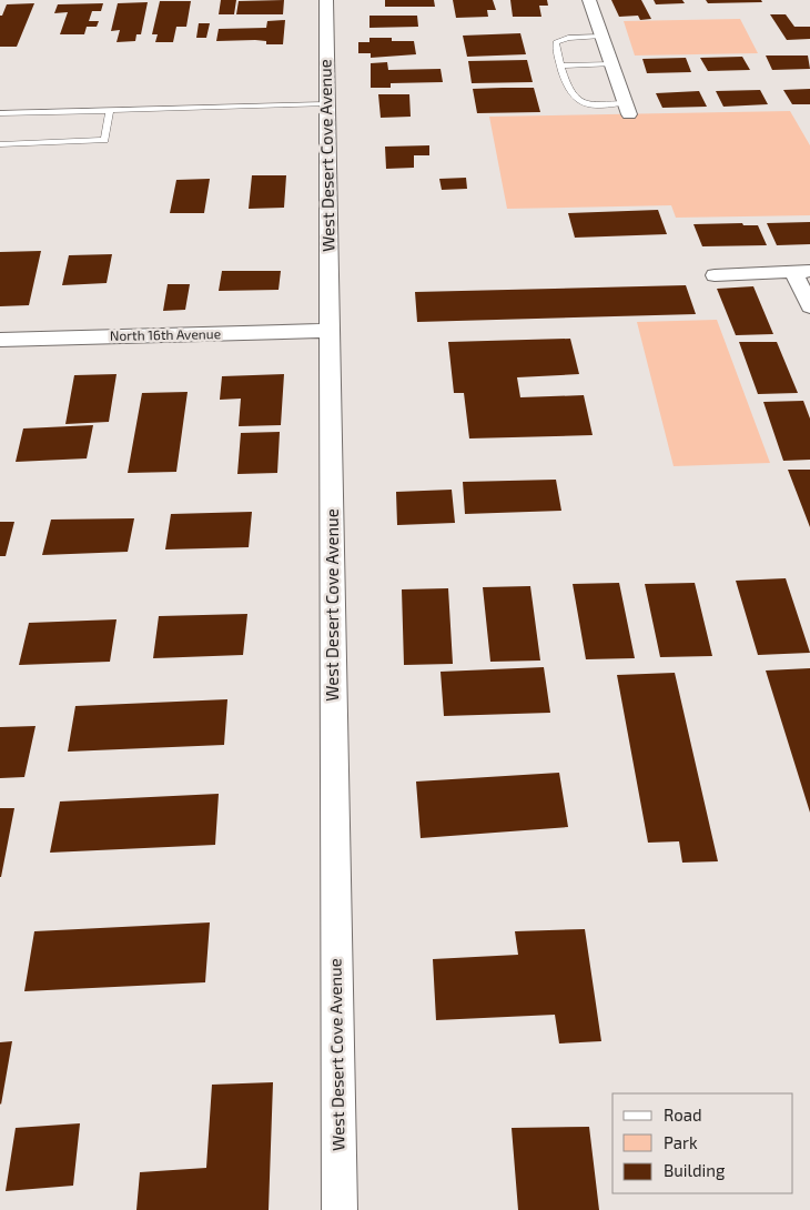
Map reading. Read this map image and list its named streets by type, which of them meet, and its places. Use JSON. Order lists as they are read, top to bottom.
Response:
{
  "streets": {
    "street": ["West Desert Cove Avenue", "North 16th Avenue"]
  },
  "crossings": [
    ["West Desert Cove Avenue", "North 16th Avenue"]
  ],
  "legend": ["Road", "Park", "Building"]
}
